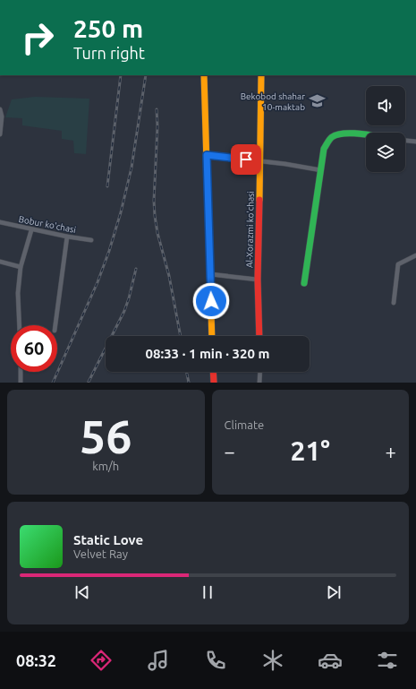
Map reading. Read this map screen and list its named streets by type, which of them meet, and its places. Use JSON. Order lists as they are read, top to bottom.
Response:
{
  "streets": {
    "street": ["Bobur ko'chasi", "Al-Xorazmi ko'chasi"]
  },
  "places": {
    "school or university": ["Bekobod shahar 10-maktab"]
  },
  "page": {
    "turn": ["250 m", "Turn right"],
    "limit": "60",
    "trip": "08:33 · 1 min · 320 m",
    "tile": [
      ["56", "km/h"],
      "Climate"
    ],
    "heat": ["−", "21°", "+"],
    "song": ["Static Love", "Velvet Ray"],
    "tabs": "08:32"
  }
}
